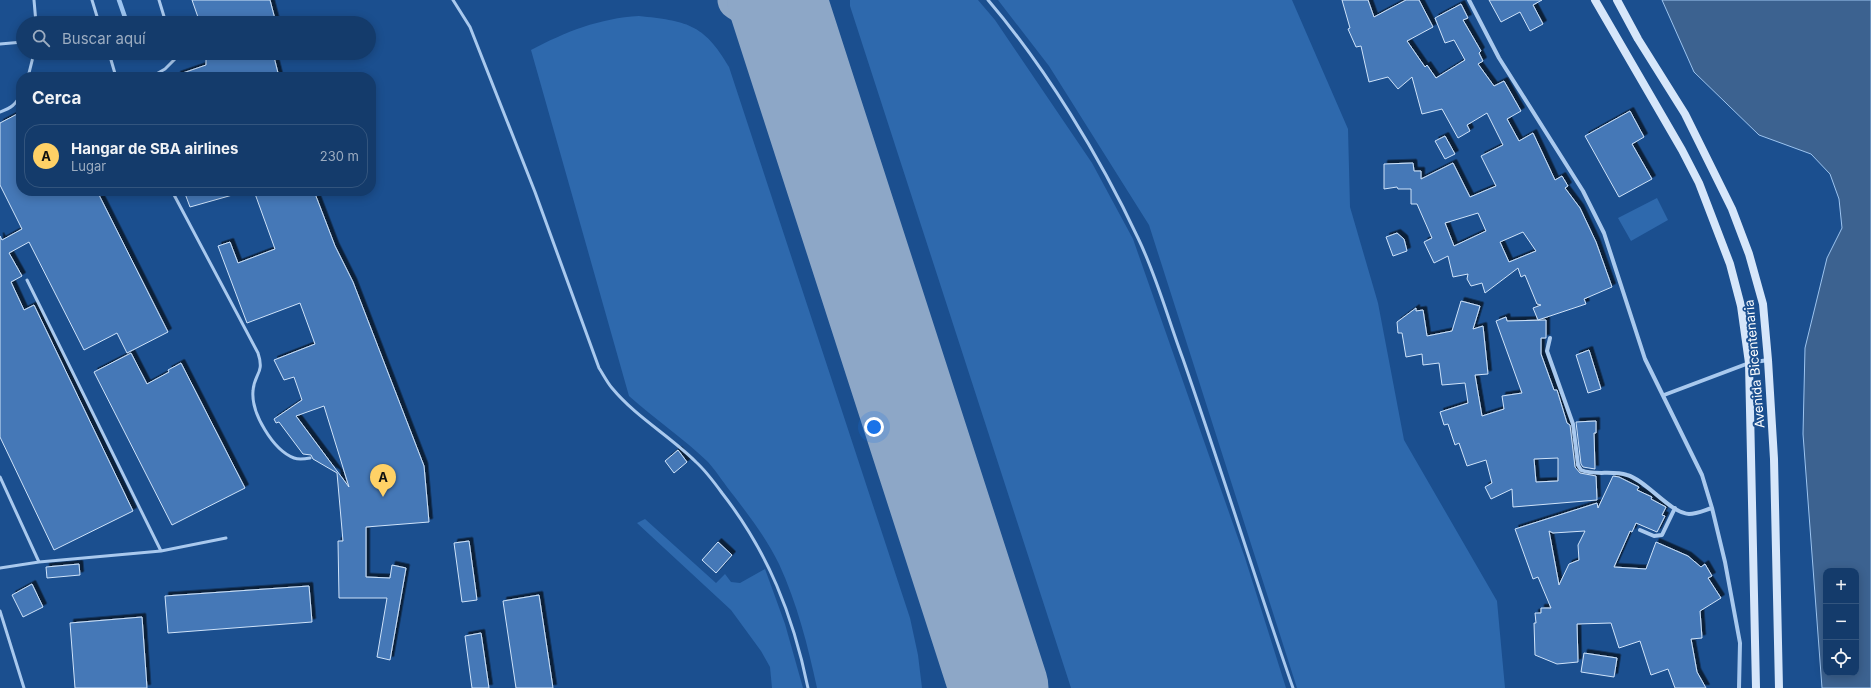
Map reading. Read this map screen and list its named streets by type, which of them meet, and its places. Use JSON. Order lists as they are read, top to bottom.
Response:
{
  "streets": {
    "street": ["Avenida Bicentenaria"]
  },
  "page": {
    "search": "Buscar aquí",
    "heading": "Cerca",
    "list": [
      {
        "mark": "A",
        "name": "Hangar de SBA airlines",
        "note": "Lugar",
        "value": "230 m"
      }
    ],
    "pins": "A",
    "map_buttons": ["+", "−"]
  }
}
